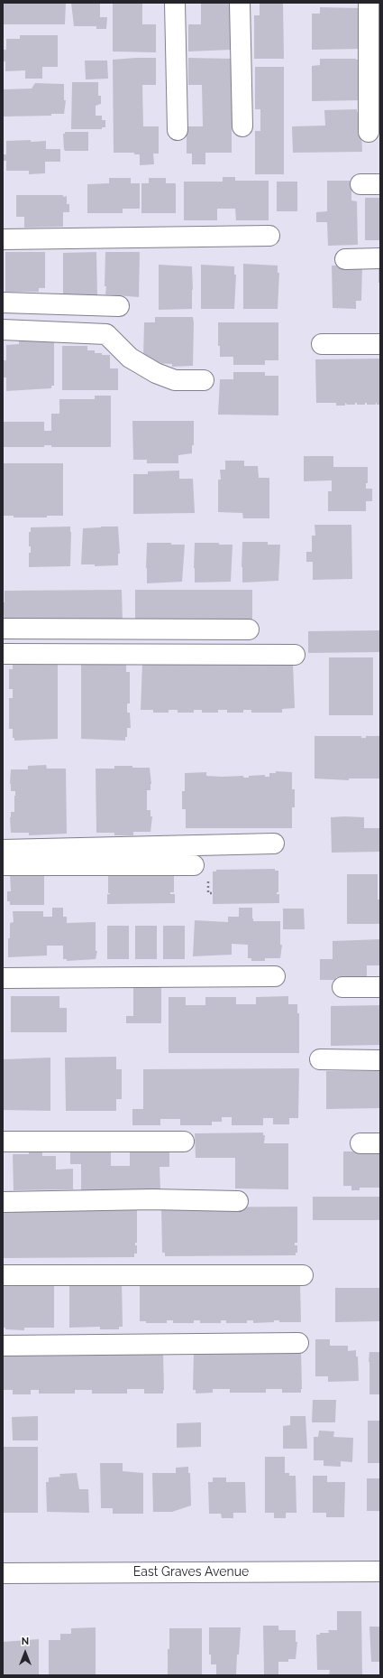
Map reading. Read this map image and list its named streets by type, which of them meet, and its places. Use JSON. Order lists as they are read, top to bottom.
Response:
{
  "streets": {
    "street": ["East Graves Avenue"]
  },
  "north": "top"
}
